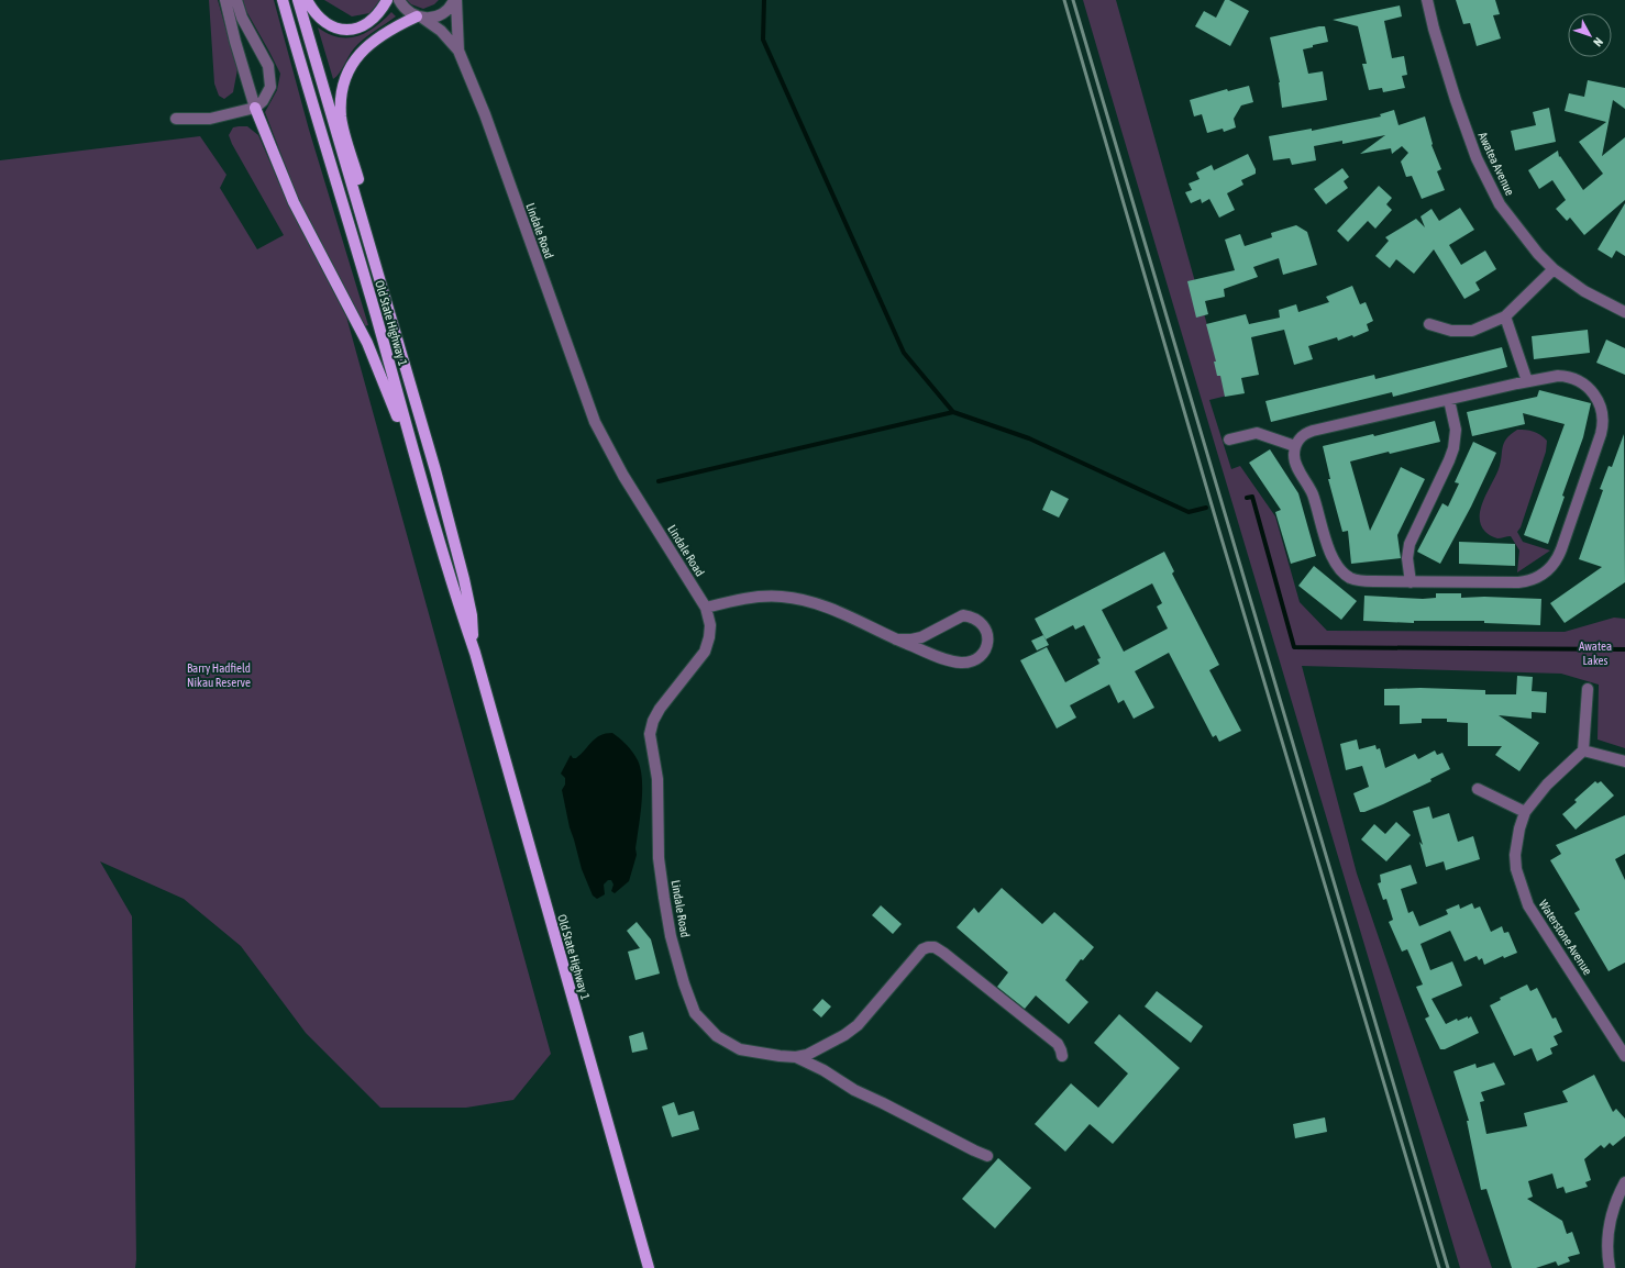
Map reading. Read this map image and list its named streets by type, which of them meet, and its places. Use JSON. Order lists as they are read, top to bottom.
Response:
{
  "streets": {
    "main road": ["Old State Highway 1"],
    "street": ["Awatea Avenue", "Lindale Road", "Waterstone Avenue"]
  },
  "parks": ["Awatea Lakes", "Barry Hadfield Nikau Reserve"],
  "north": "bottom right"
}
